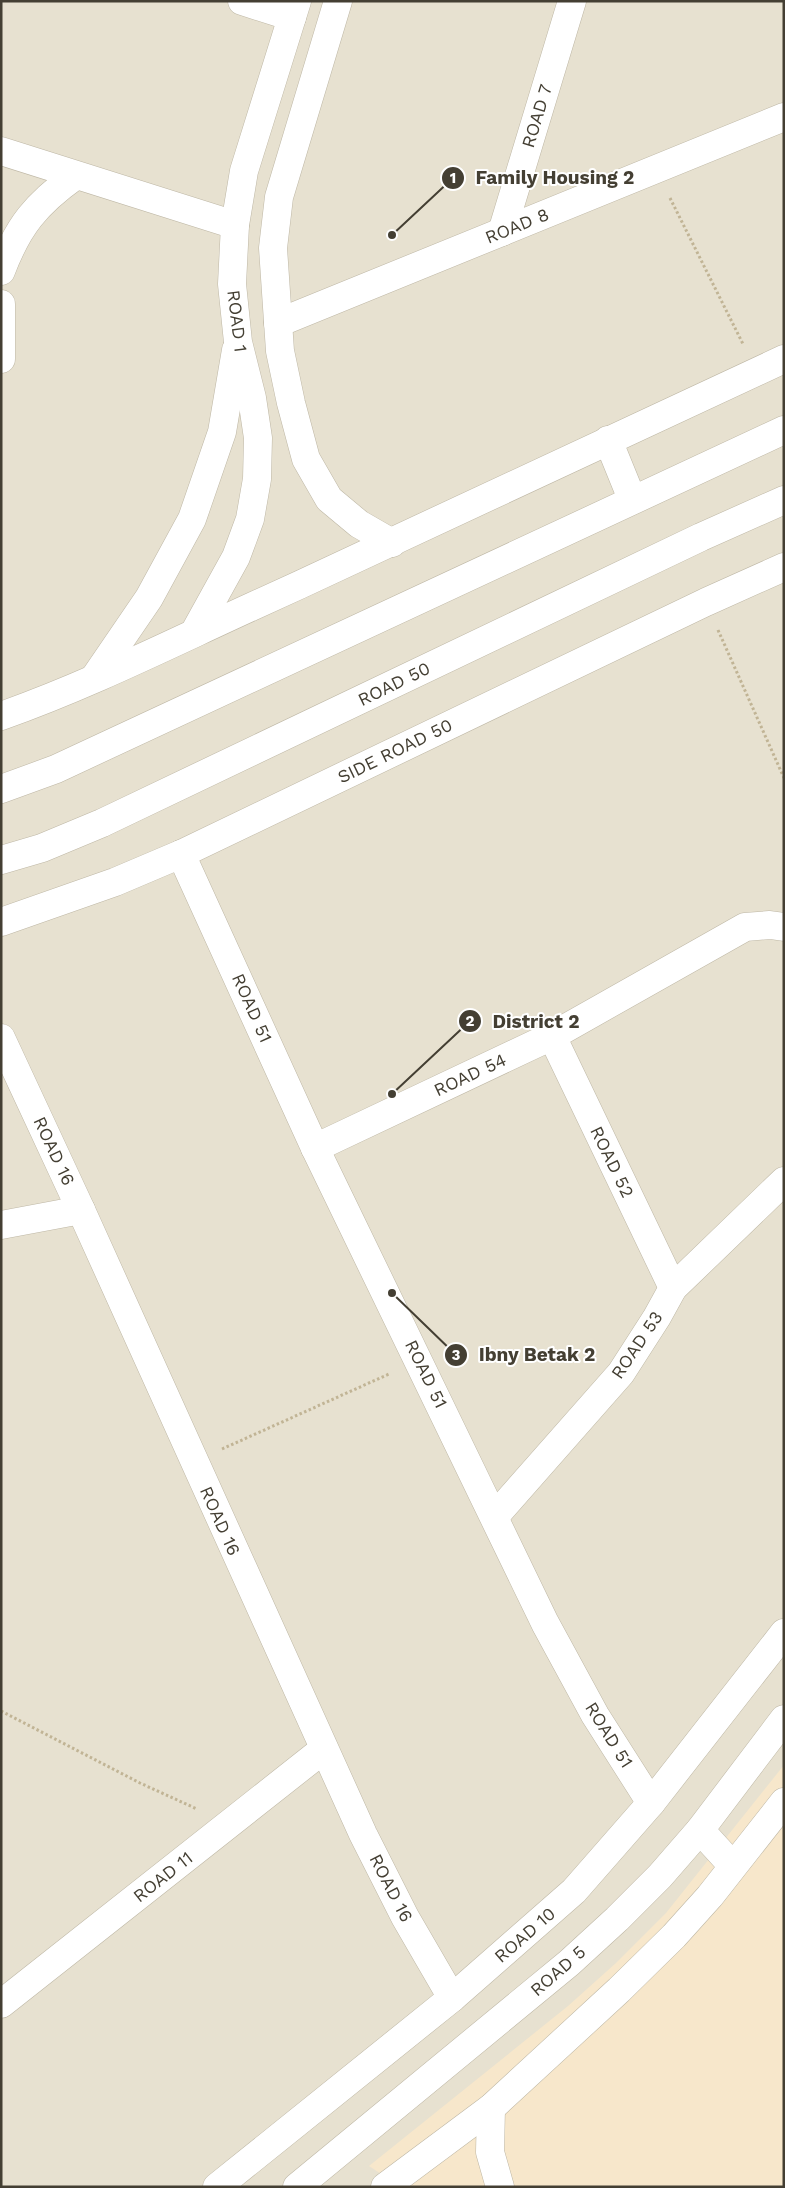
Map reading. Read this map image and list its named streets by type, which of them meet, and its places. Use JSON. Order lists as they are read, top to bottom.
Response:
{
  "streets": {
    "street": [
      "ROAD 7",
      "ROAD 8",
      "ROAD 1",
      "ROAD 50",
      "SIDE ROAD 50",
      "ROAD 51",
      "ROAD 54",
      "ROAD 16",
      "ROAD 52",
      "ROAD 53",
      "ROAD 11",
      "ROAD 10",
      "ROAD 5"
    ]
  },
  "crossings": [
    ["ROAD 7", "ROAD 8"],
    ["SIDE ROAD 50", "ROAD 51"],
    ["ROAD 51", "ROAD 54"],
    ["ROAD 51", "ROAD 53"],
    ["ROAD 51", "ROAD 10"],
    ["ROAD 54", "ROAD 52"],
    ["ROAD 16", "ROAD 11"],
    ["ROAD 16", "ROAD 10"],
    ["ROAD 52", "ROAD 53"]
  ],
  "places": ["Family Housing 2", "District 2", "Ibny Betak 2"]
}
